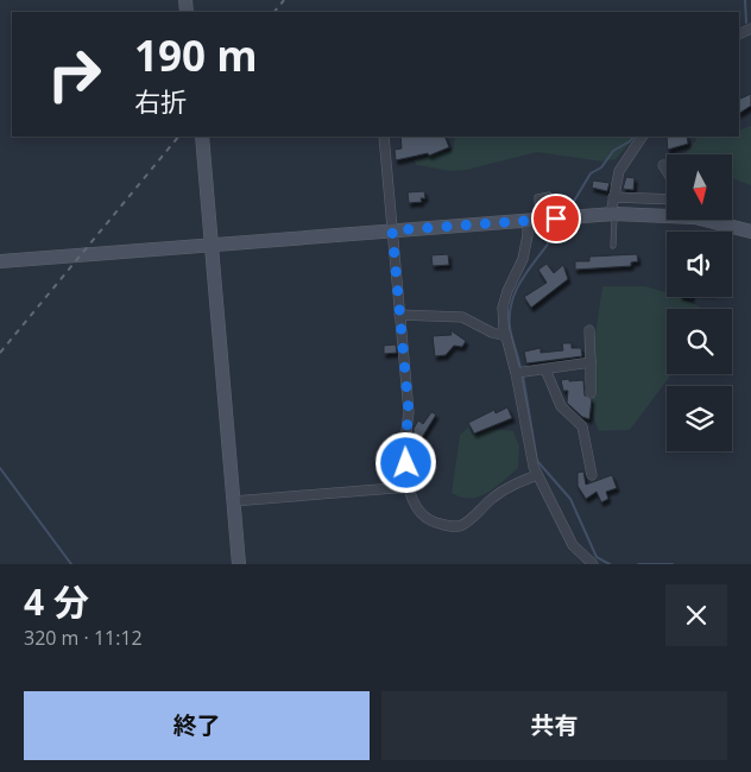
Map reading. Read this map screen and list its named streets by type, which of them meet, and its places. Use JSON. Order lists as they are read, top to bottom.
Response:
{
  "north": "bottom",
  "page": {
    "turn": ["190 m", "右折"],
    "heading": ["4 分", "320 m · 11:12"],
    "buttons": ["終了", "共有"]
  }
}
